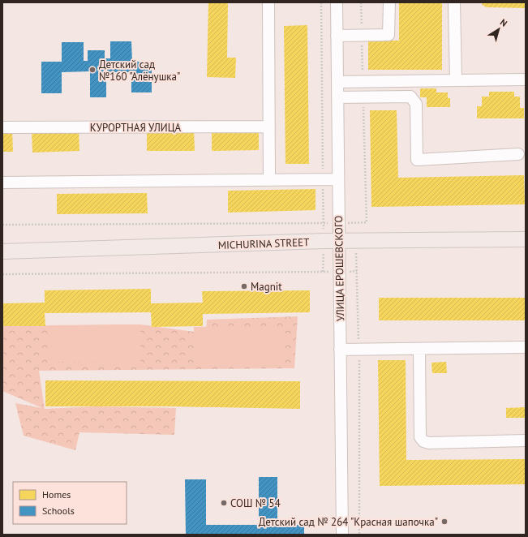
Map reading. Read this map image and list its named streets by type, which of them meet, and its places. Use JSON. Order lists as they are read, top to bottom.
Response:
{
  "streets": {
    "main road": ["MICHURINA STREET"],
    "street": ["КУРОРТНАЯ УЛИЦА", "УЛИЦА ЕРОШЕВСКОГО"]
  },
  "crossings": [
    ["MICHURINA STREET", "УЛИЦА ЕРОШЕВСКОГО"]
  ],
  "places": [
    "Детский сад №160 \"Алёнушка\"",
    "Magnit",
    "СОШ № 54",
    "Детский сад № 264 \"Красная шапочка\""
  ],
  "legend": ["Homes", "Schools"],
  "north": "top right"
}
